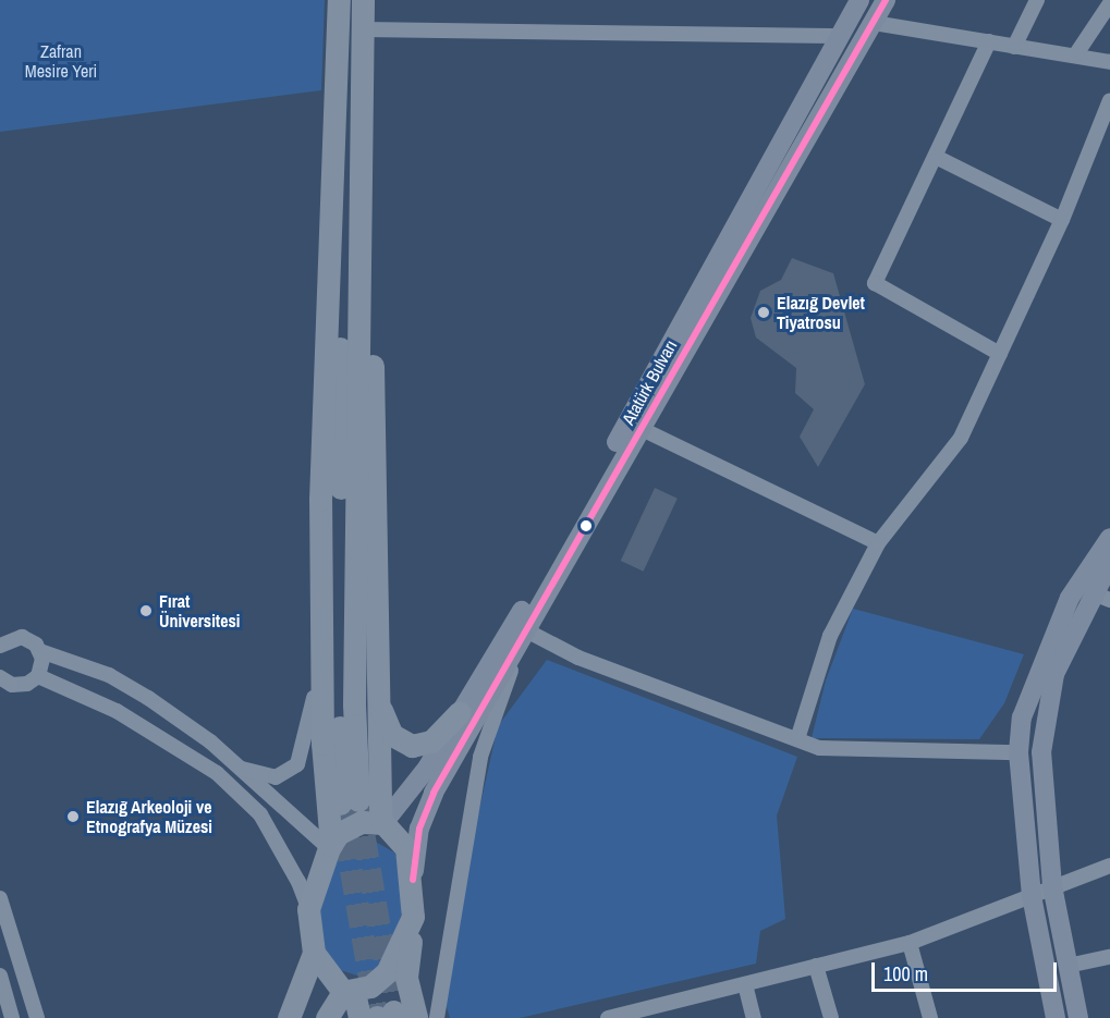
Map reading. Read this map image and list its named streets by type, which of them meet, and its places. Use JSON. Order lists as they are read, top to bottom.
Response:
{
  "streets": {
    "main road": ["Atatürk Bulvarı"]
  },
  "parks": ["Zafran Mesire Yeri"],
  "places": ["Elazığ Devlet Tiyatrosu", "Fırat Üniversitesi", "Elazığ Arkeoloji ve Etnografya Müzesi"],
  "scale_bar": "100 m"
}
